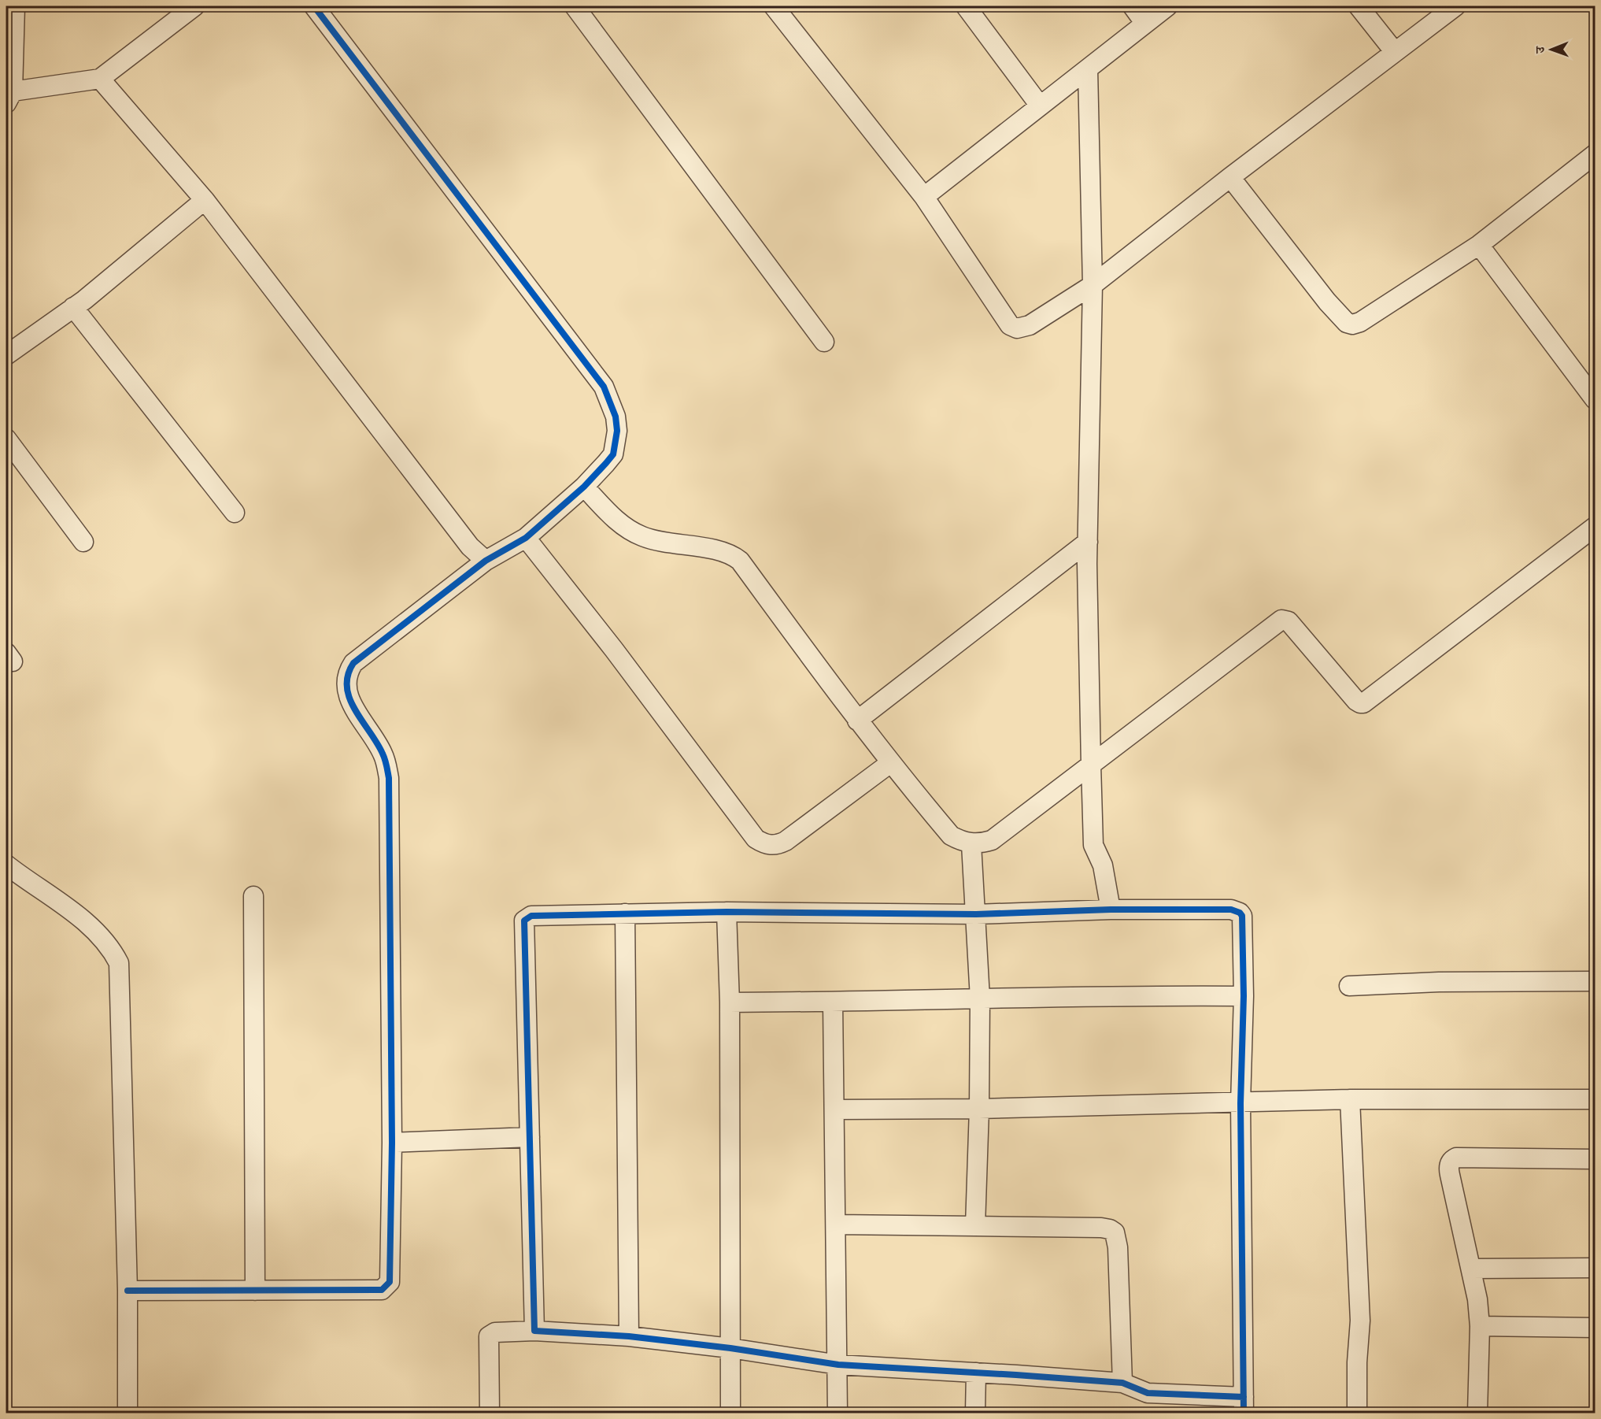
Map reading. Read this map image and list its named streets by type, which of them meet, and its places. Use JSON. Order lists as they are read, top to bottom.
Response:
{
  "north": "left"
}
